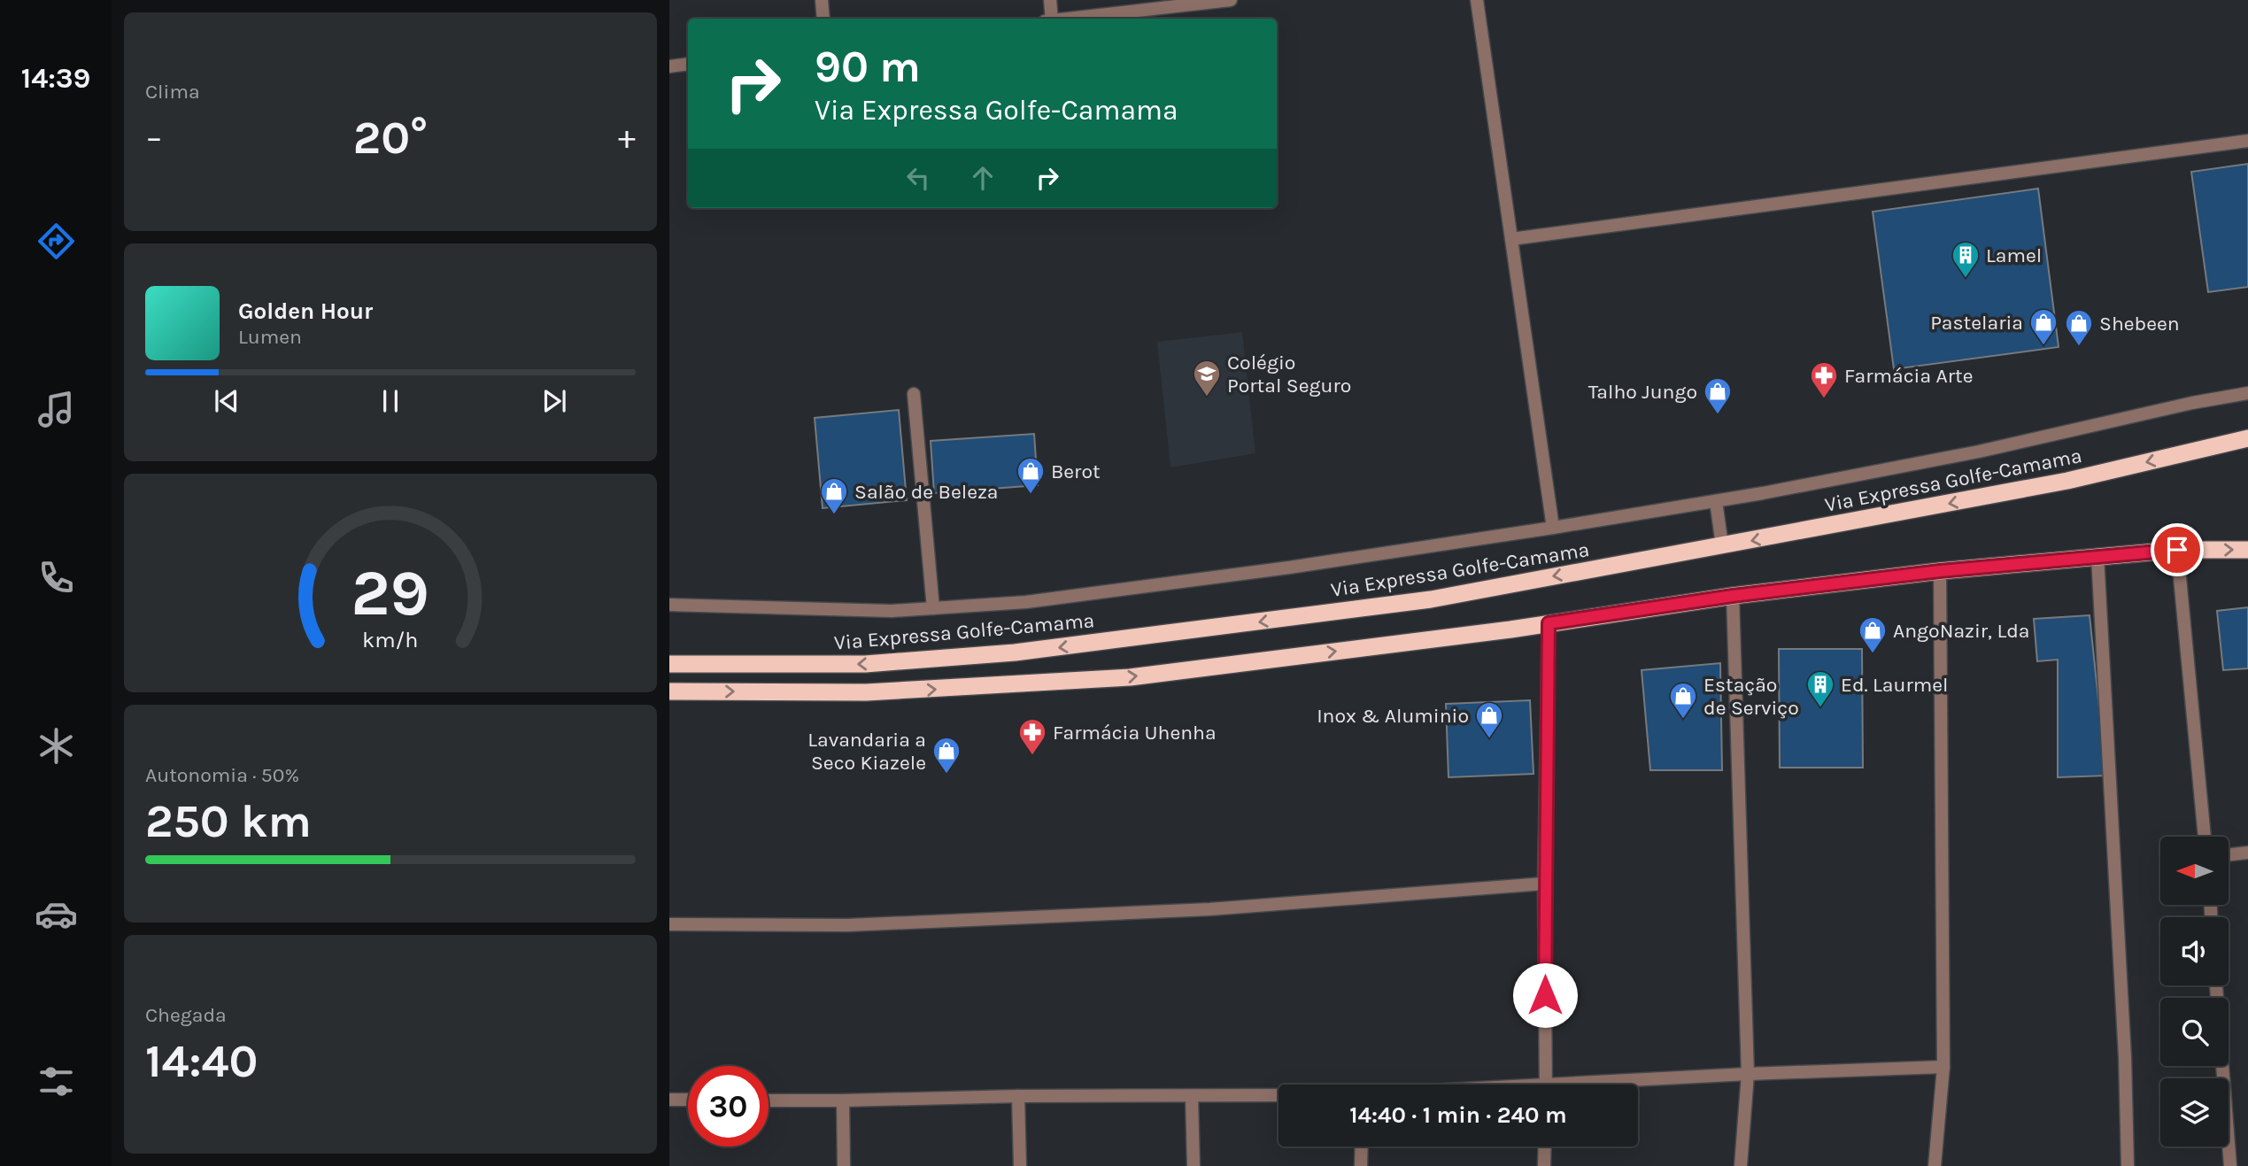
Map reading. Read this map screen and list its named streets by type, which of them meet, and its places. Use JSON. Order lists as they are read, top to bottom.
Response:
{
  "streets": {
    "highway": ["Via Expressa Golfe-Camama"]
  },
  "places": {
    "building": ["Lamel", "Ed. Laurmel"],
    "shop": [
      "Pastelaria",
      "Shebeen",
      "Talho Jungo",
      "Berot",
      "Salão de Beleza",
      "AngoNazir, Lda",
      "Estação de Serviço",
      "Inox & Aluminio",
      "Lavandaria a Seco Kiazele"
    ],
    "school or university": ["Colégio Portal Seguro"],
    "pharmacy": ["Farmácia Arte", "Farmácia Uhenha"]
  },
  "north": "left",
  "page": {
    "tabs": "14:39",
    "tile": [
      "Clima",
      ["Autonomia · 50%", "250 km"],
      ["Chegada", "14:40"]
    ],
    "turn": ["90 m", "Via Expressa Golfe-Camama"],
    "heat": ["−", "20°", "+"],
    "song": ["Golden Hour", "Lumen"],
    "limit": "30",
    "trip": "14:40 · 1 min · 240 m",
    "gauge": ["29", "km/h"]
  }
}
